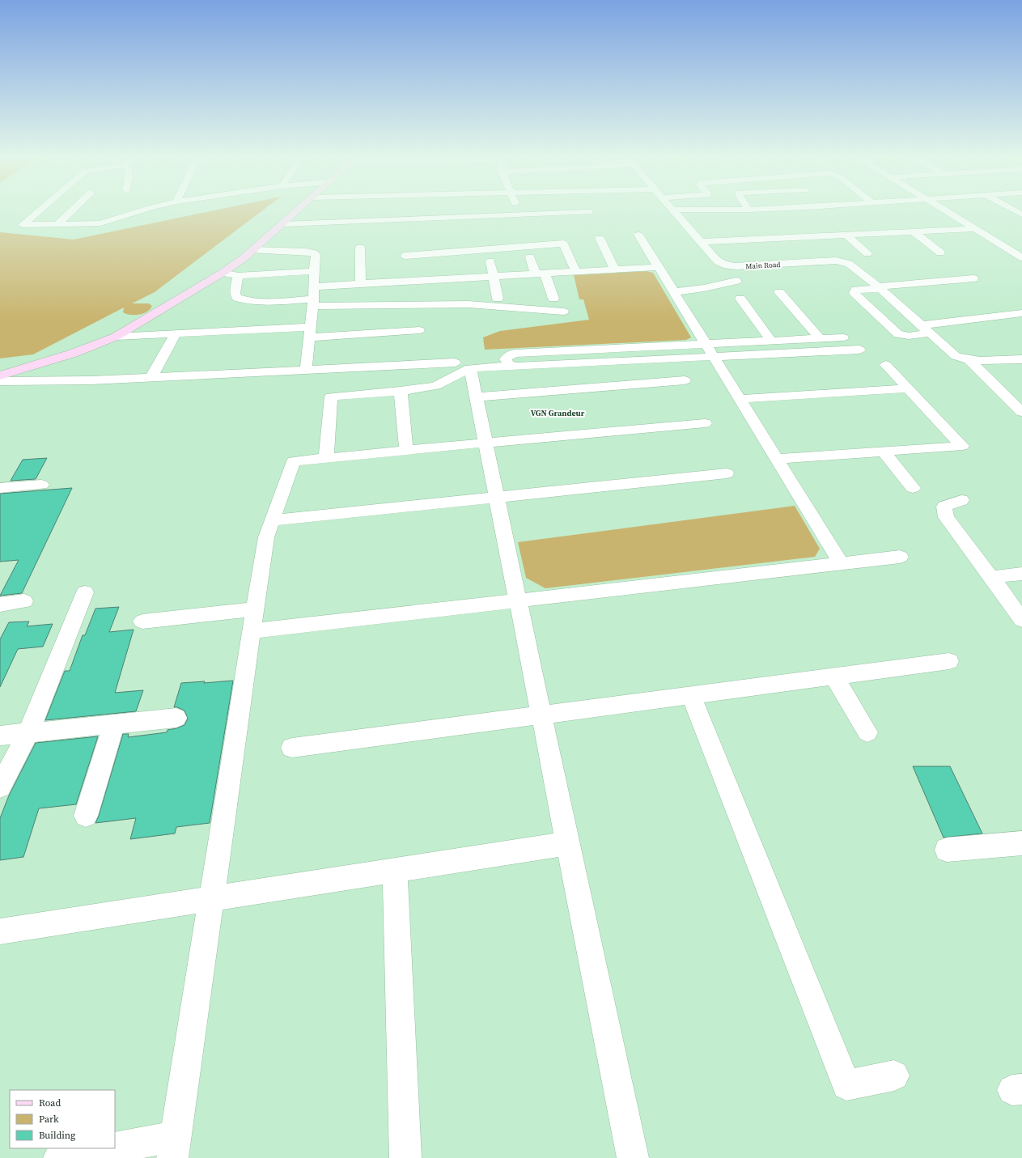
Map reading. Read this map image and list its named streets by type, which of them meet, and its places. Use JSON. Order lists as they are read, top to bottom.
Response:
{
  "streets": {
    "street": ["Main Road"]
  },
  "districts": ["VGN Grandeur"],
  "legend": ["Road", "Park", "Building"]
}
